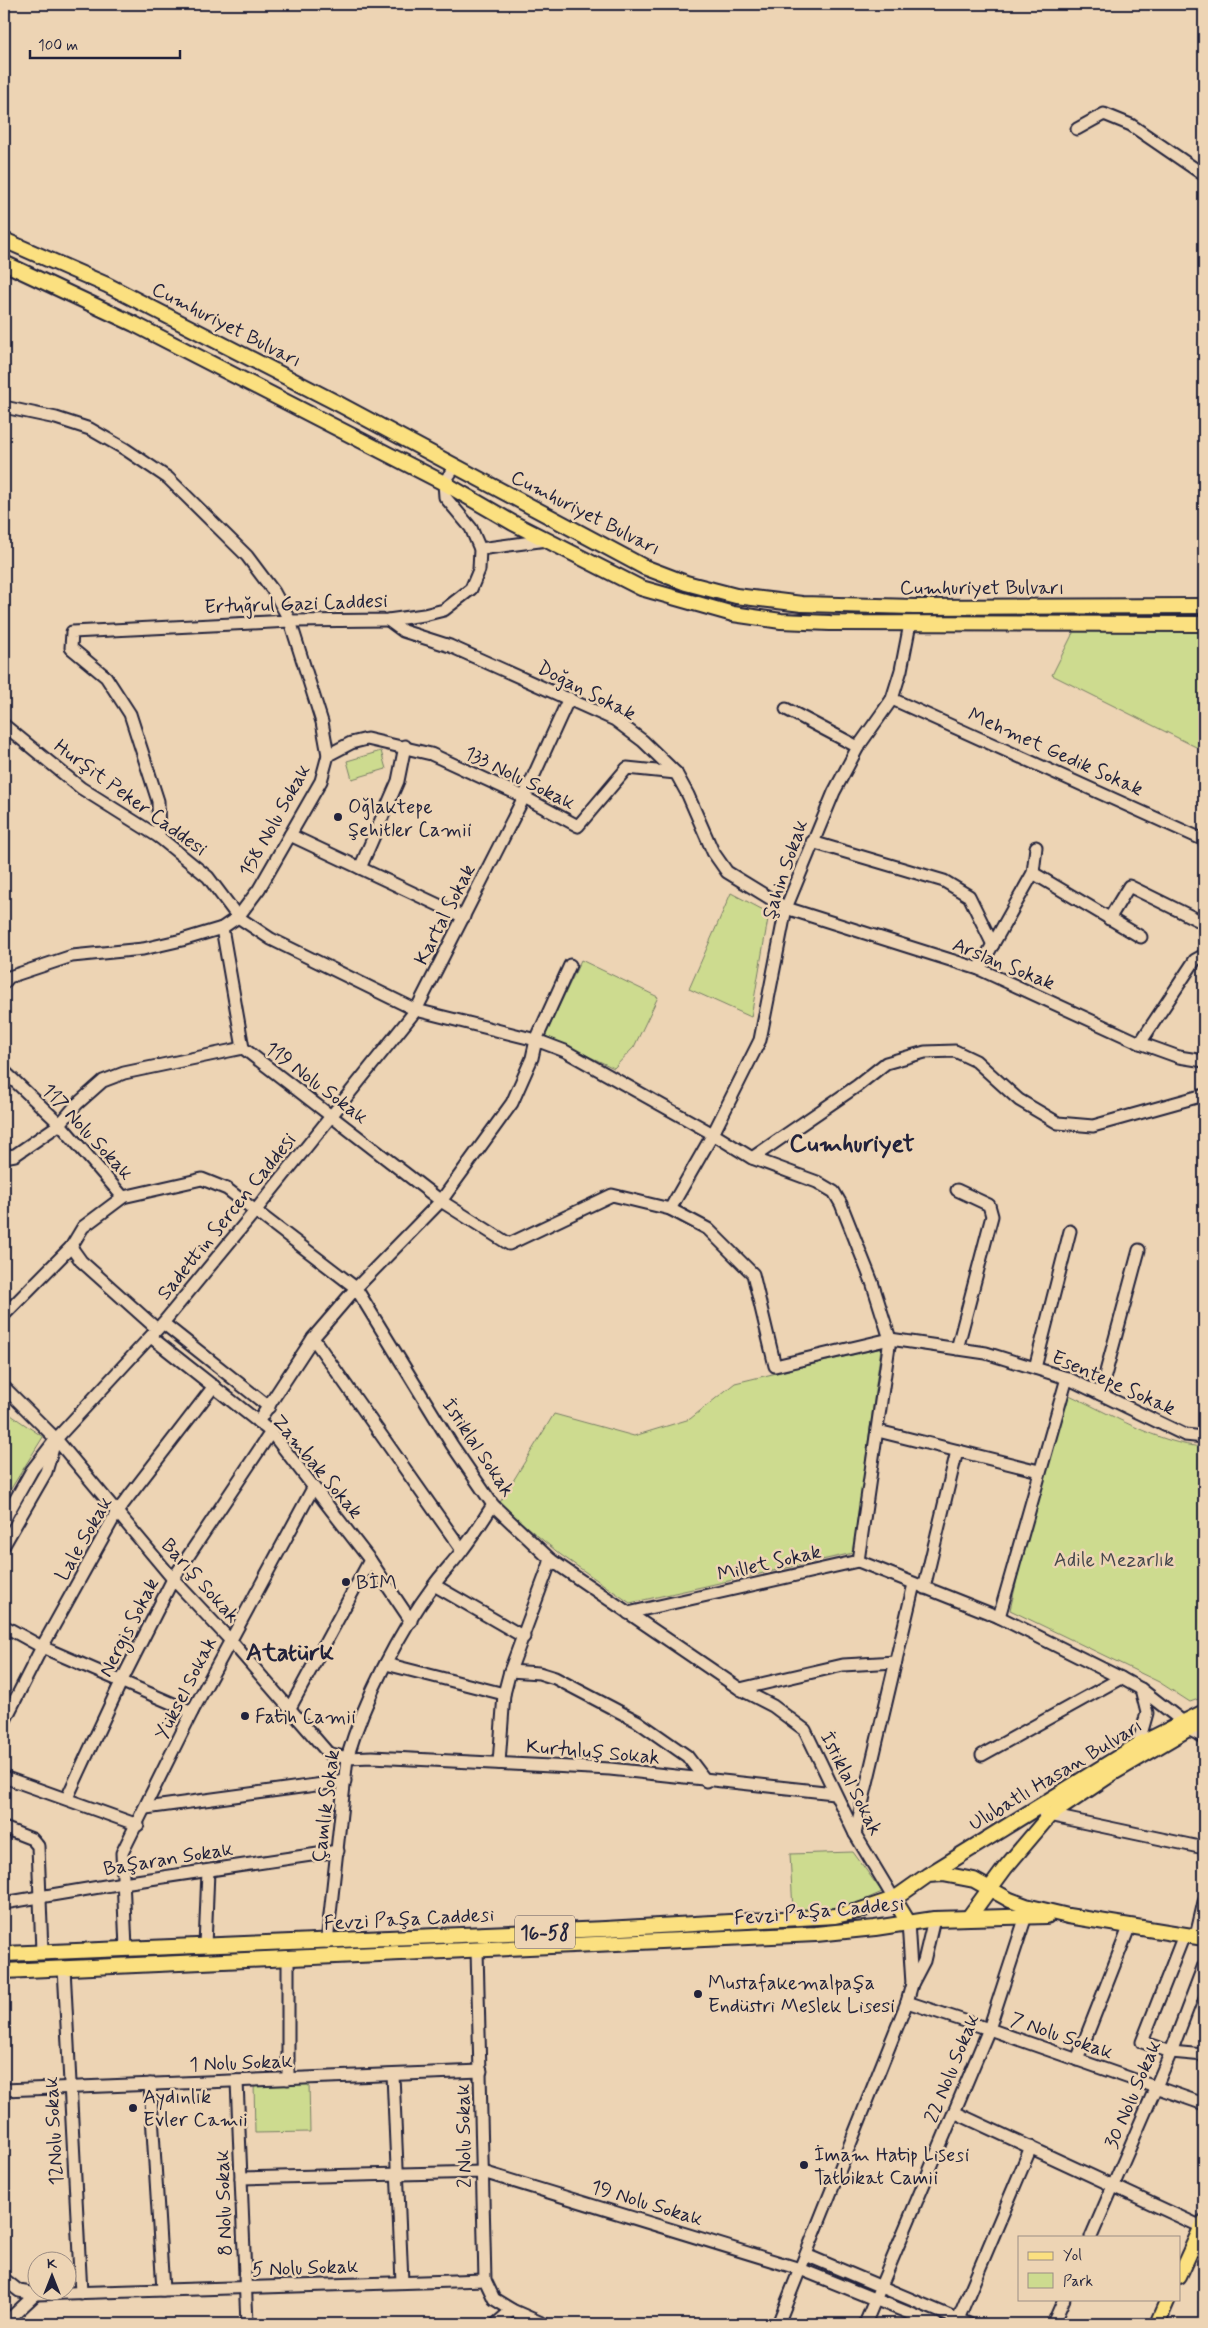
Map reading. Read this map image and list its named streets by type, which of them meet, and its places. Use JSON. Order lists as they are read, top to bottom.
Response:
{
  "streets": {
    "main road": [
      "Cumhuriyet Bulvarı",
      "Ulubatlı Hasan Bulvarı",
      "Fevzi Paşa Caddesi",
      "16-58"
    ],
    "street": [
      "Ertuğrul Gazi Caddesi",
      "Doğan Sokak",
      "Mehmet Gedik Sokak",
      "133 Nolu Sokak",
      "Hurşit Peker Caddesi",
      "158 Nolu Sokak",
      "Şahin Sokak",
      "Kartal Sokak",
      "Arslan Sokak",
      "119 Nolu Sokak",
      "117 Nolu Sokak",
      "Sadettin Sercen Caddesi",
      "Esentepe Sokak",
      "İstiklal Sokak",
      "Zambak Sokak",
      "Lale Sokak",
      "Millet Sokak",
      "Barış Sokak",
      "Nergis Sokak",
      "Yüksel Sokak",
      "Kurtuluş Sokak",
      "Çamlık Sokak",
      "Başaran Sokak",
      "7 Nolu Sokak",
      "1 Nolu Sokak",
      "22 Nolu Sokak",
      "30 Nolu Sokak",
      "12Nolu Sokak",
      "2 Nolu Sokak",
      "19 Nolu Sokak",
      "8 Nolu Sokak",
      "5 Nolu Sokak"
    ]
  },
  "crossings": [
    ["Cumhuriyet Bulvarı", "Şahin Sokak"],
    ["Ertuğrul Gazi Caddesi", "Doğan Sokak"],
    ["Ertuğrul Gazi Caddesi", "Hurşit Peker Caddesi"],
    ["Ertuğrul Gazi Caddesi", "158 Nolu Sokak"],
    ["Doğan Sokak", "133 Nolu Sokak"],
    ["Doğan Sokak", "Şahin Sokak"],
    ["Doğan Sokak", "Kartal Sokak"],
    ["Doğan Sokak", "Arslan Sokak"],
    ["Mehmet Gedik Sokak", "Şahin Sokak"],
    ["133 Nolu Sokak", "158 Nolu Sokak"],
    ["133 Nolu Sokak", "Kartal Sokak"],
    ["Hurşit Peker Caddesi", "158 Nolu Sokak"],
    ["Hurşit Peker Caddesi", "Şahin Sokak"],
    ["Hurşit Peker Caddesi", "Kartal Sokak"],
    ["Hurşit Peker Caddesi", "Sadettin Sercen Caddesi"],
    ["Hurşit Peker Caddesi", "Esentepe Sokak"],
    ["158 Nolu Sokak", "119 Nolu Sokak"],
    ["Şahin Sokak", "Arslan Sokak"],
    ["Şahin Sokak", "119 Nolu Sokak"],
    ["Kartal Sokak", "Sadettin Sercen Caddesi"],
    ["119 Nolu Sokak", "Sadettin Sercen Caddesi"],
    ["117 Nolu Sokak", "Sadettin Sercen Caddesi"],
    ["117 Nolu Sokak", "İstiklal Sokak"],
    ["Sadettin Sercen Caddesi", "Zambak Sokak"],
    ["Sadettin Sercen Caddesi", "Barış Sokak"],
    ["İstiklal Sokak", "Millet Sokak"],
    ["İstiklal Sokak", "Kurtuluş Sokak"],
    ["İstiklal Sokak", "Çamlık Sokak"],
    ["İstiklal Sokak", "Fevzi Paşa Caddesi"],
    ["Zambak Sokak", "Lale Sokak"],
    ["Zambak Sokak", "Nergis Sokak"],
    ["Zambak Sokak", "Yüksel Sokak"],
    ["Zambak Sokak", "Çamlık Sokak"],
    ["Lale Sokak", "Barış Sokak"],
    ["Barış Sokak", "Nergis Sokak"],
    ["Barış Sokak", "Yüksel Sokak"],
    ["Barış Sokak", "Kurtuluş Sokak"],
    ["Barış Sokak", "Çamlık Sokak"],
    ["Yüksel Sokak", "Başaran Sokak"],
    ["Yüksel Sokak", "Fevzi Paşa Caddesi"],
    ["Kurtuluş Sokak", "Çamlık Sokak"],
    ["Ulubatlı Hasan Bulvarı", "Fevzi Paşa Caddesi"],
    ["Çamlık Sokak", "Başaran Sokak"],
    ["Çamlık Sokak", "Fevzi Paşa Caddesi"],
    ["Fevzi Paşa Caddesi", "22 Nolu Sokak"],
    ["Fevzi Paşa Caddesi", "12Nolu Sokak"],
    ["Fevzi Paşa Caddesi", "2 Nolu Sokak"],
    ["7 Nolu Sokak", "22 Nolu Sokak"],
    ["7 Nolu Sokak", "30 Nolu Sokak"],
    ["1 Nolu Sokak", "12Nolu Sokak"],
    ["1 Nolu Sokak", "2 Nolu Sokak"],
    ["1 Nolu Sokak", "8 Nolu Sokak"],
    ["22 Nolu Sokak", "19 Nolu Sokak"],
    ["12Nolu Sokak", "5 Nolu Sokak"],
    ["2 Nolu Sokak", "19 Nolu Sokak"],
    ["2 Nolu Sokak", "5 Nolu Sokak"],
    ["19 Nolu Sokak", "8 Nolu Sokak"],
    ["8 Nolu Sokak", "5 Nolu Sokak"]
  ],
  "districts": ["Cumhuriyet", "Atatürk"],
  "parks": ["Adile Mezarlık"],
  "places": [
    "Oğlaktepe Şehitler Camii",
    "BİM",
    "Fatih Camii",
    "Mustafakemalpaşa Endüstri Meslek Lisesi",
    "Aydınlık Evler Camii",
    "İmam Hatip Lisesi Tatbikat Camii"
  ],
  "legend": ["Yol", "Park"],
  "scale_bar": "100 m",
  "north": "top"
}
